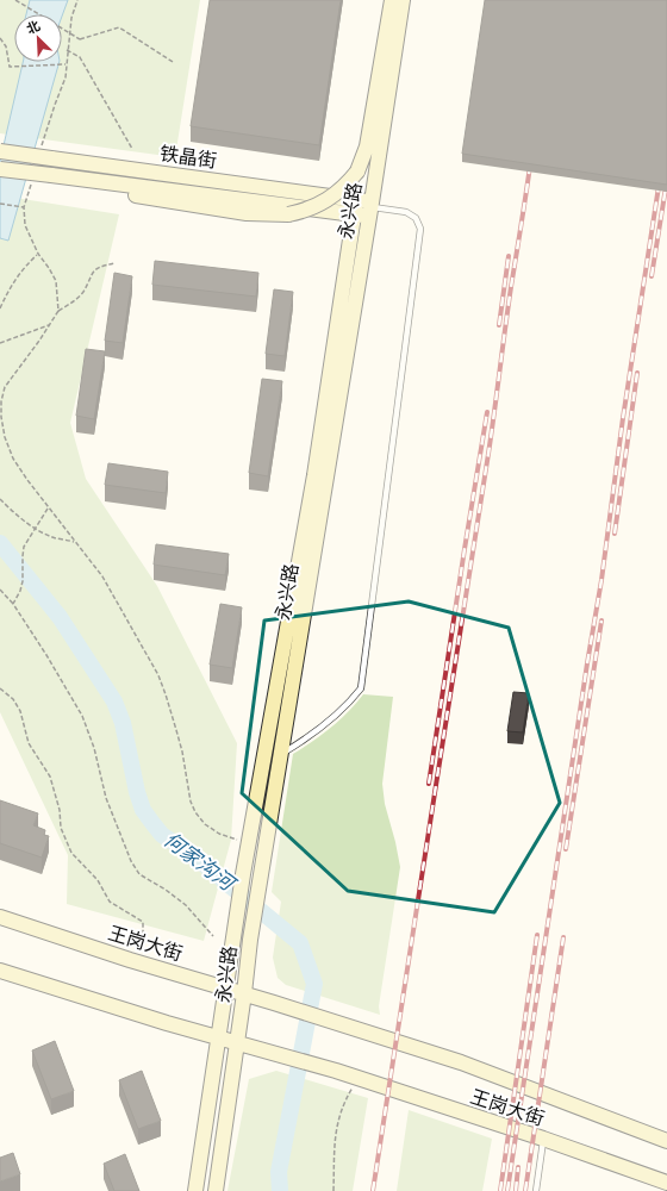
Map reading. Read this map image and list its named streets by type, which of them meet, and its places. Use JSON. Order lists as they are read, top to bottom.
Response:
{
  "streets": {
    "main road": ["铁晶街", "永兴路", "王岗大街"]
  },
  "crossings": [
    ["铁晶街", "永兴路"],
    ["永兴路", "王岗大街"]
  ],
  "water": ["何家沟河"],
  "north": "top left"
}
